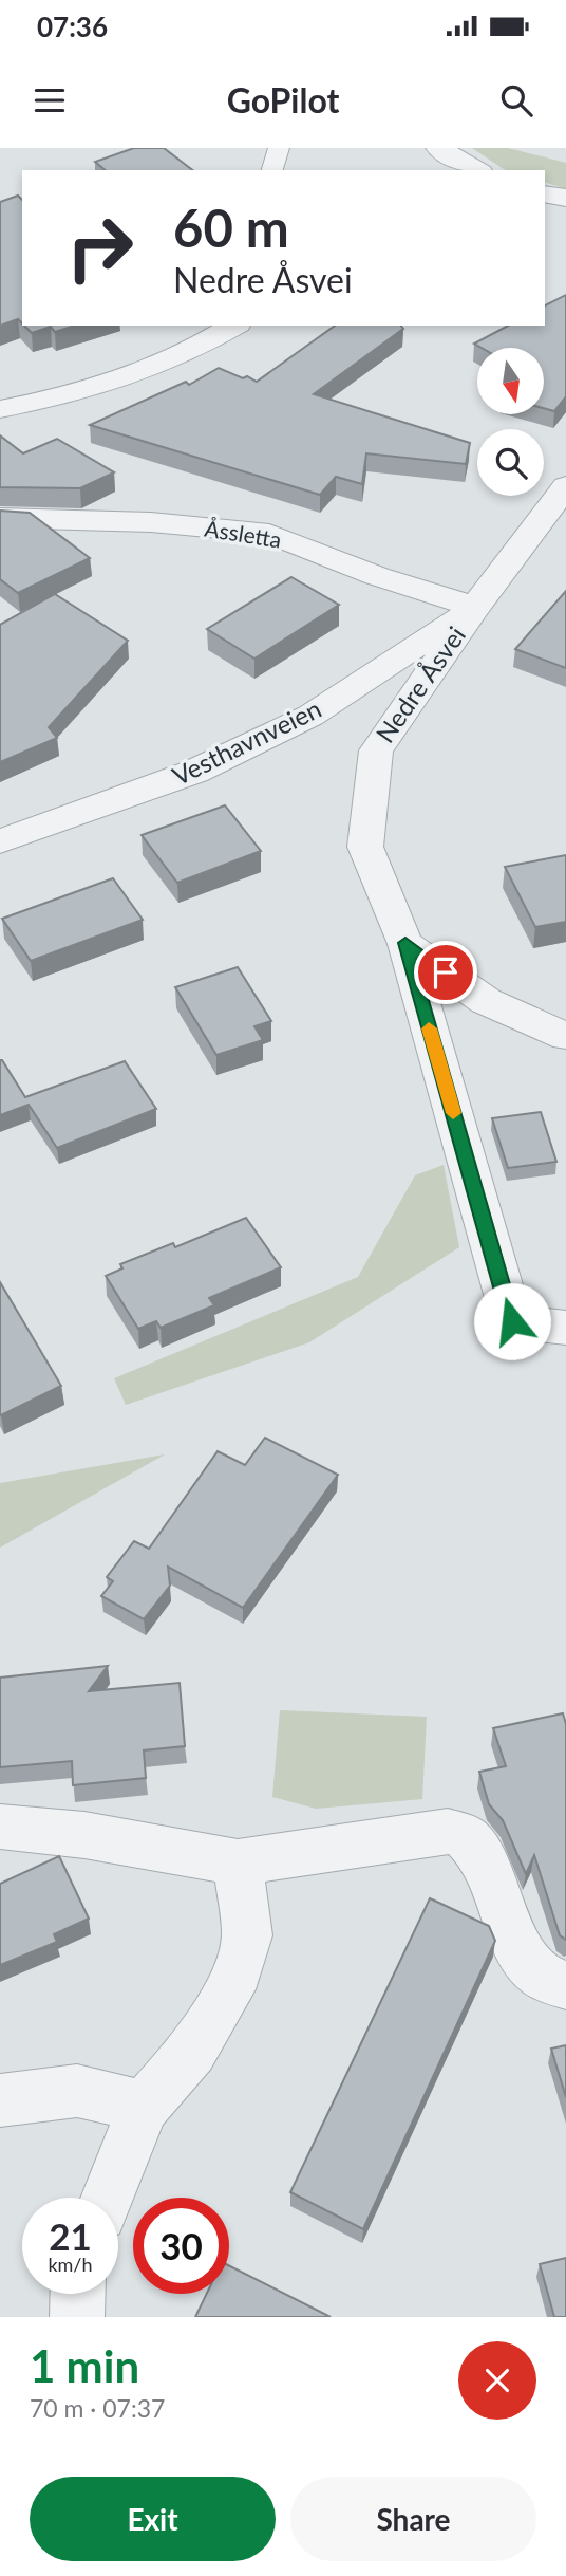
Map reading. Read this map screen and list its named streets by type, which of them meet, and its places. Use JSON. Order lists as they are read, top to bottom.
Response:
{
  "streets": {
    "street": ["Åssletta", "Nedre Åsvei", "Vesthavnveien"]
  },
  "crossings": [
    ["Åssletta", "Nedre Åsvei"],
    ["Åssletta", "Vesthavnveien"],
    ["Nedre Åsvei", "Vesthavnveien"]
  ],
  "north": "bottom",
  "page": {
    "status": "07:36",
    "header": "GoPilot",
    "turn": ["60 m", "Nedre Åsvei"],
    "speed": "21 km/h",
    "limit": "30",
    "heading": ["1 min", "70 m · 07:37"],
    "buttons": ["Exit", "Share"]
  }
}
